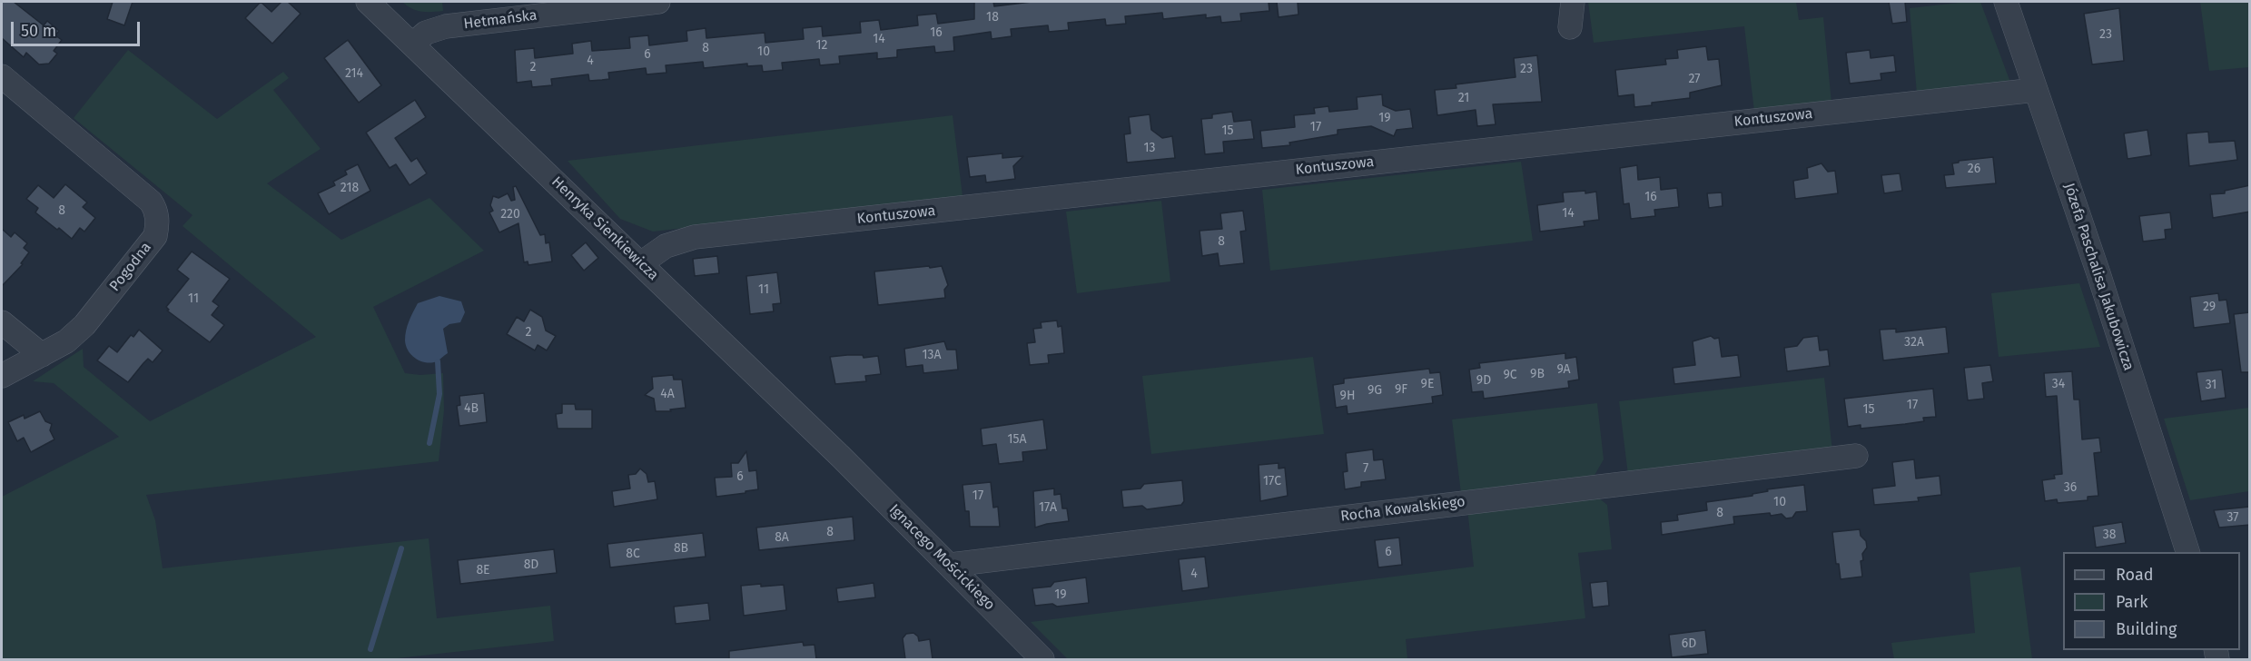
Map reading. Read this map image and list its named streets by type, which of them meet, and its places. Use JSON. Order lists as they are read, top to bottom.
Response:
{
  "streets": {
    "street": [
      "Hetmańska",
      "Kontuszowa",
      "Henryka Sienkiewicza",
      "Pogodna",
      "Józefa Paschalisa Jakubowicza",
      "Rocha Kowalskiego",
      "Ignacego Mościckiego"
    ]
  },
  "crossings": [
    ["Hetmańska", "Henryka Sienkiewicza"],
    ["Kontuszowa", "Henryka Sienkiewicza"],
    ["Kontuszowa", "Józefa Paschalisa Jakubowicza"],
    ["Henryka Sienkiewicza", "Ignacego Mościckiego"],
    ["Rocha Kowalskiego", "Ignacego Mościckiego"]
  ],
  "house_numbers": [
    "18",
    "16",
    "23",
    "14",
    "12",
    "8",
    "10",
    "6",
    "4",
    "2",
    "23",
    "214",
    "27",
    "21",
    "19",
    "17",
    "15",
    "13",
    "26",
    "218",
    "16",
    "8",
    "14",
    "220",
    "8",
    "11",
    "11",
    "29",
    "2",
    "32A",
    "13A",
    "9A",
    "9B",
    "9C",
    "9D",
    "9E",
    "34",
    "31",
    "9F",
    "9G",
    "4A",
    "9H",
    "17",
    "4B",
    "15",
    "15A",
    "7",
    "6",
    "17C",
    "36",
    "17",
    "10",
    "17A",
    "8",
    "37",
    "8",
    "38",
    "8A",
    "8B",
    "6",
    "8C",
    "8D",
    "8E",
    "4",
    "19",
    "6D"
  ],
  "legend": ["Road", "Park", "Building"],
  "scale_bar": "50 m"
}
